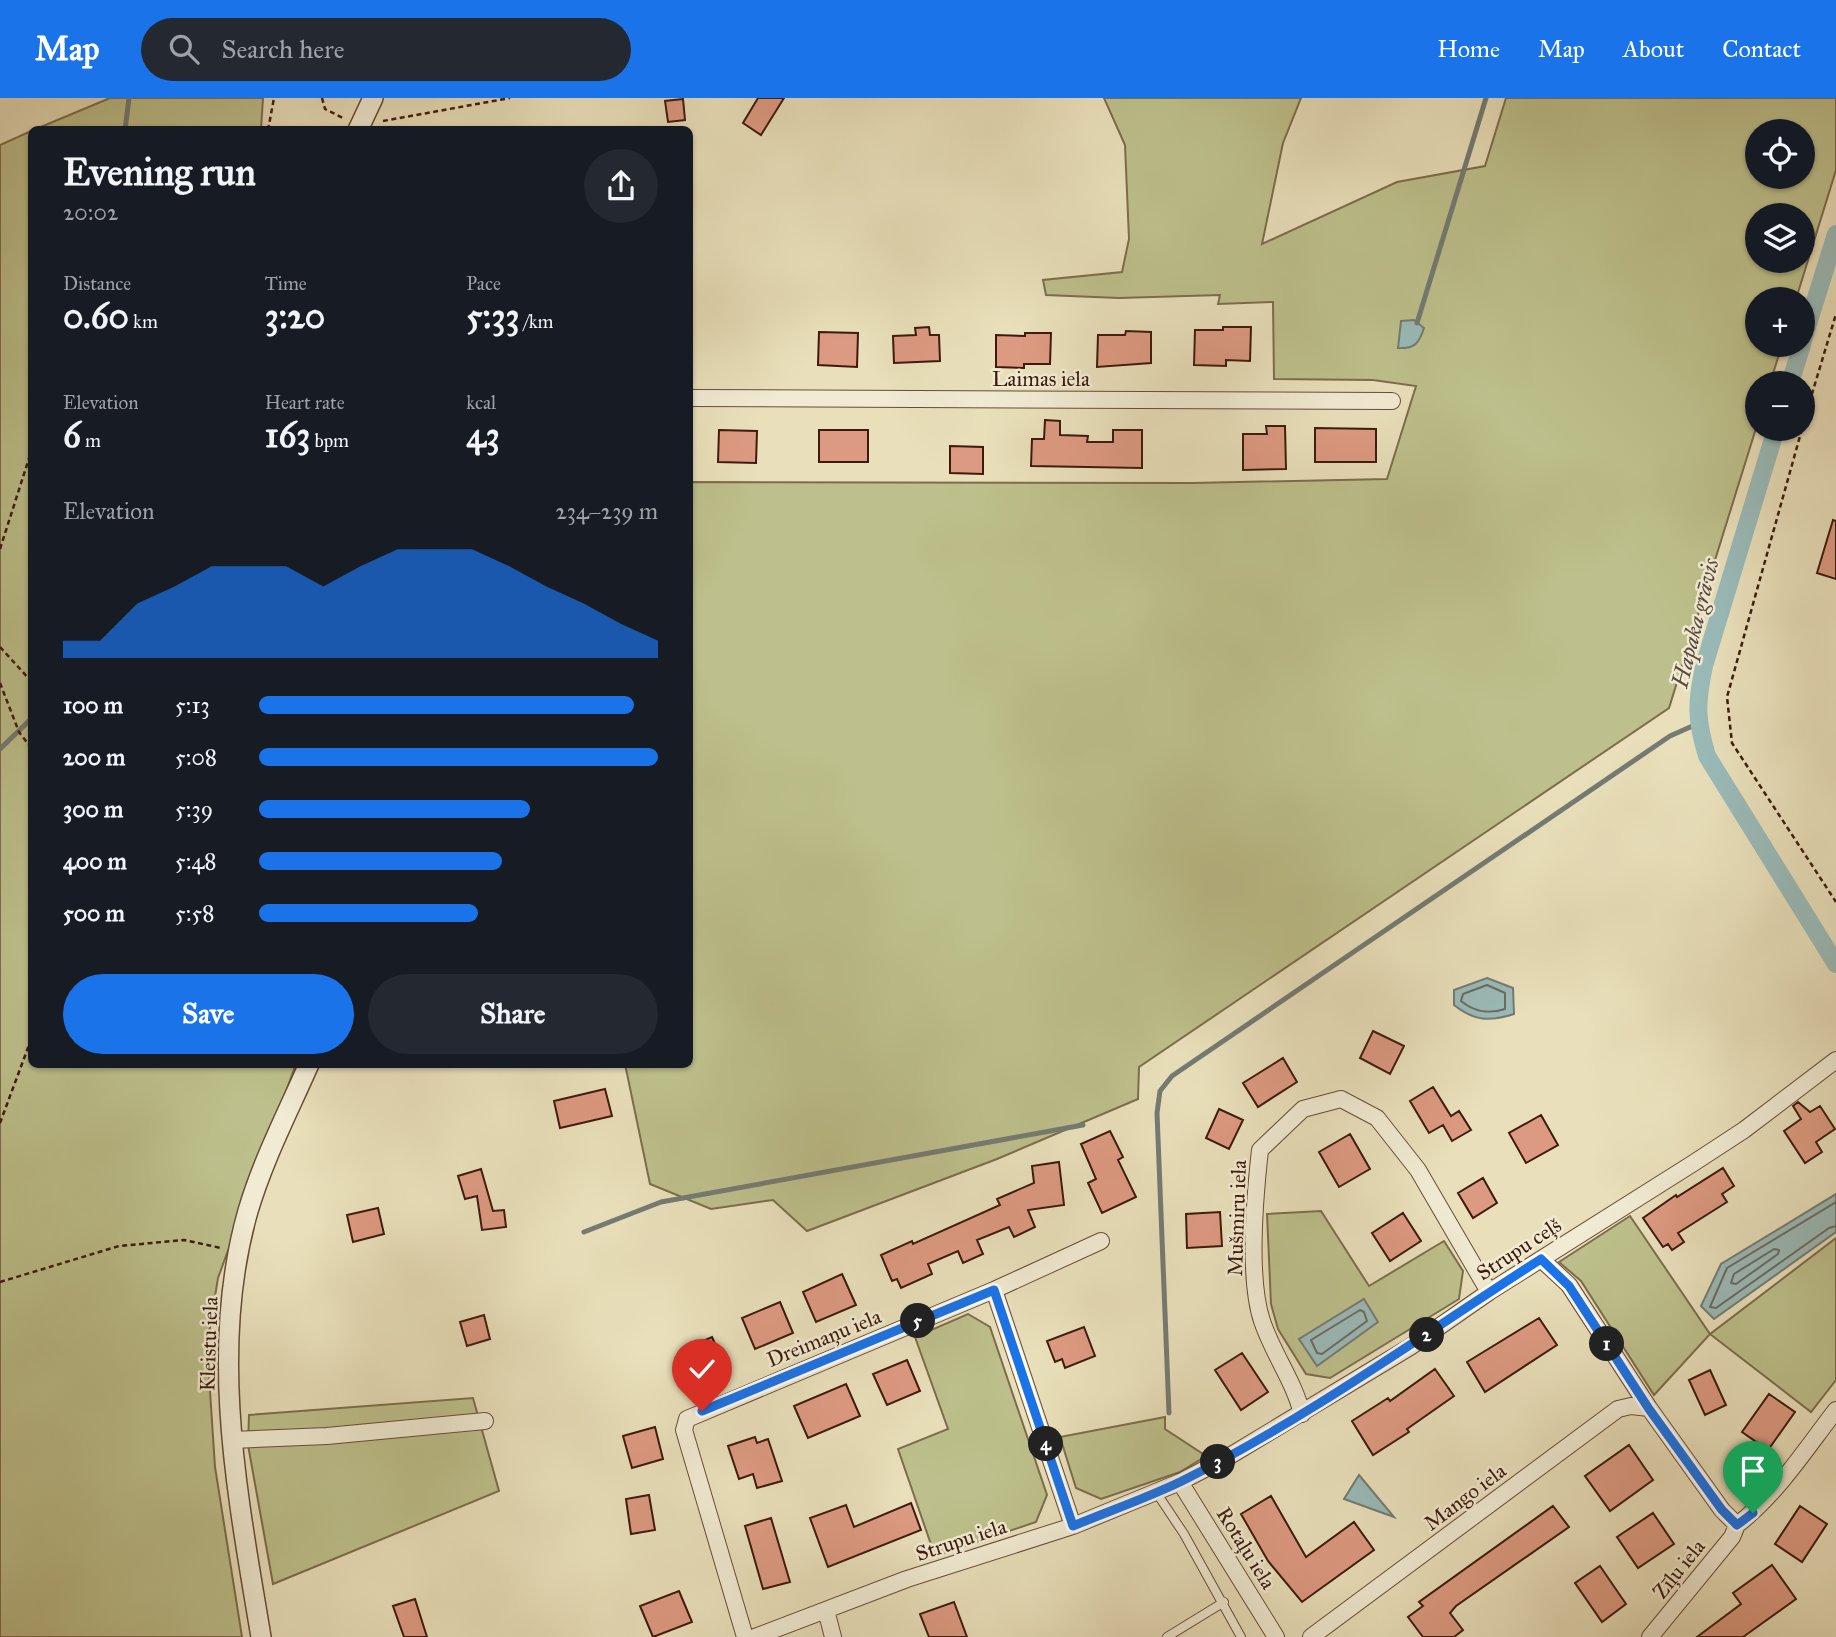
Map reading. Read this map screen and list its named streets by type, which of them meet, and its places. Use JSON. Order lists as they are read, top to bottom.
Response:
{
  "streets": {
    "street": [
      "Laimas iela",
      "Mušmiru iela",
      "Strupu ceļš",
      "Dreimaņu iela",
      "Kleistu iela",
      "Mango iela",
      "Strupu iela",
      "Rotaļu iela",
      "Zīļu iela"
    ]
  },
  "crossings": [
    ["Mušmiru iela", "Strupu ceļš"],
    ["Strupu ceļš", "Strupu iela"],
    ["Strupu ceļš", "Rotaļu iela"],
    ["Strupu iela", "Rotaļu iela"]
  ],
  "water": ["Hapaka grāvis"],
  "page": {
    "header": "Map",
    "search": "Search here",
    "nav": [
      "Home",
      "Map",
      "About",
      "Contact"
    ],
    "map_buttons": ["+", "−"],
    "heading": ["Evening run", "20:02"],
    "stats": [
      ["Distance", "0.60 km"],
      ["Time", "3:20"],
      ["Pace", "5:33 /km"],
      ["Elevation", "6 m"],
      ["Heart rate", "163 bpm"],
      ["kcal", "43"]
    ],
    "chart": ["Elevation", "234–239 m"],
    "list": [
      {
        "name": "100 m",
        "note": "5:13"
      },
      {
        "name": "200 m",
        "note": "5:08"
      },
      {
        "name": "300 m",
        "note": "5:39"
      },
      {
        "name": "400 m",
        "note": "5:48"
      },
      {
        "name": "500 m",
        "note": "5:58"
      }
    ],
    "buttons": ["Save", "Share"],
    "pins": [
      "5",
      "2",
      "1",
      "4",
      "3"
    ]
  }
}
